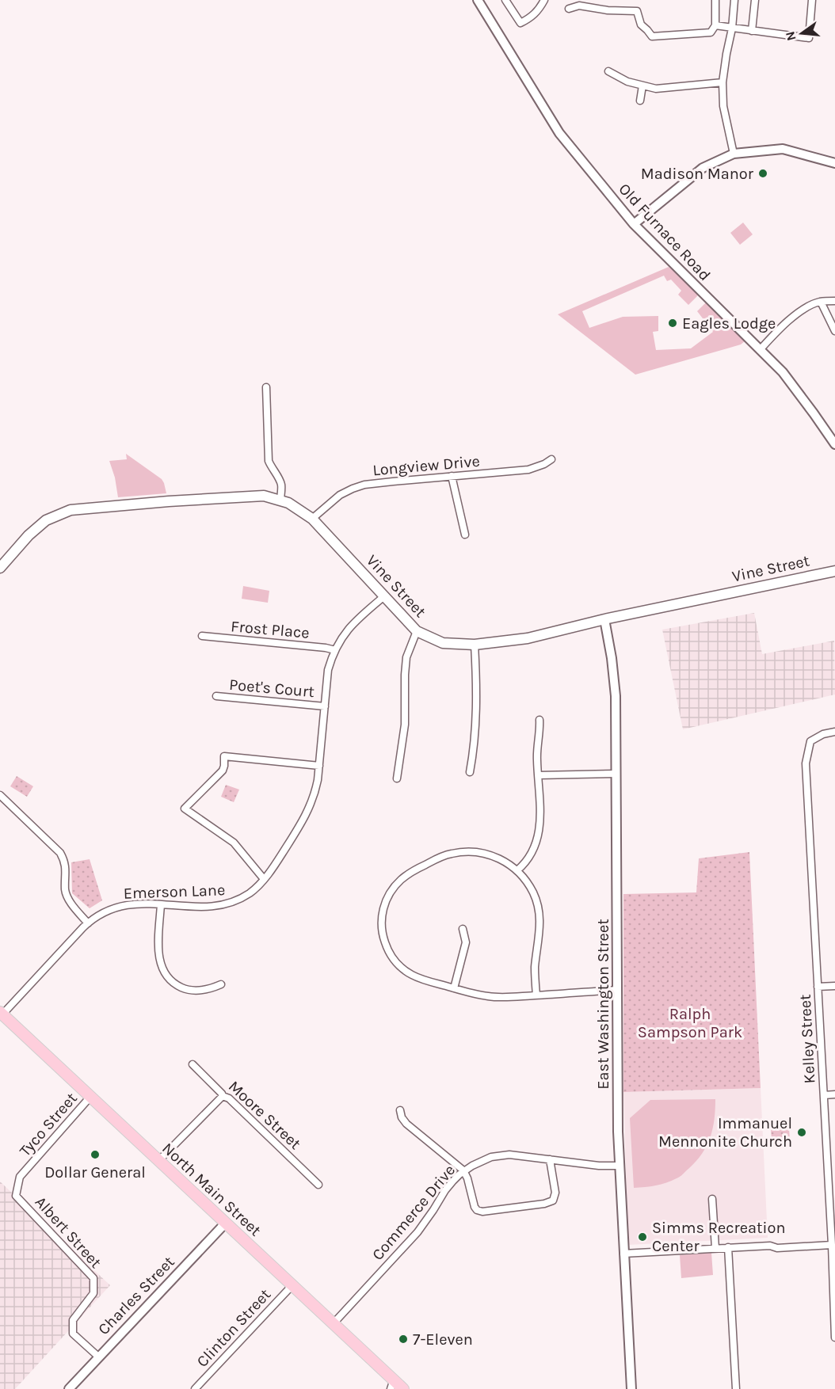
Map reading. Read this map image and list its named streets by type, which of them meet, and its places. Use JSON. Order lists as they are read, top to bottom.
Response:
{
  "streets": {
    "main road": ["Vine Street", "North Main Street"],
    "street": [
      "Old Furnace Road",
      "Longview Drive",
      "Frost Place",
      "Poet's Court",
      "Emerson Lane",
      "East Washington Street",
      "Kelley Street",
      "Moore Street",
      "Tyco Street",
      "Commerce Drive",
      "Albert Street",
      "Charles Street",
      "Clinton Street"
    ]
  },
  "crossings": [
    ["Longview Drive", "Vine Street"],
    ["Vine Street", "Emerson Lane"],
    ["Vine Street", "East Washington Street"],
    ["Frost Place", "Emerson Lane"],
    ["Poet's Court", "Emerson Lane"],
    ["Emerson Lane", "North Main Street"],
    ["East Washington Street", "Commerce Drive"],
    ["Tyco Street", "North Main Street"],
    ["Tyco Street", "Albert Street"],
    ["North Main Street", "Commerce Drive"],
    ["North Main Street", "Charles Street"],
    ["North Main Street", "Clinton Street"],
    ["Albert Street", "Charles Street"]
  ],
  "parks": ["Ralph Sampson Park"],
  "places": [
    "Madison Manor",
    "Eagles Lodge",
    "Immanuel Mennonite Church",
    "Dollar General",
    "Simms Recreation Center",
    "7-Eleven"
  ],
  "north": "left"
}
